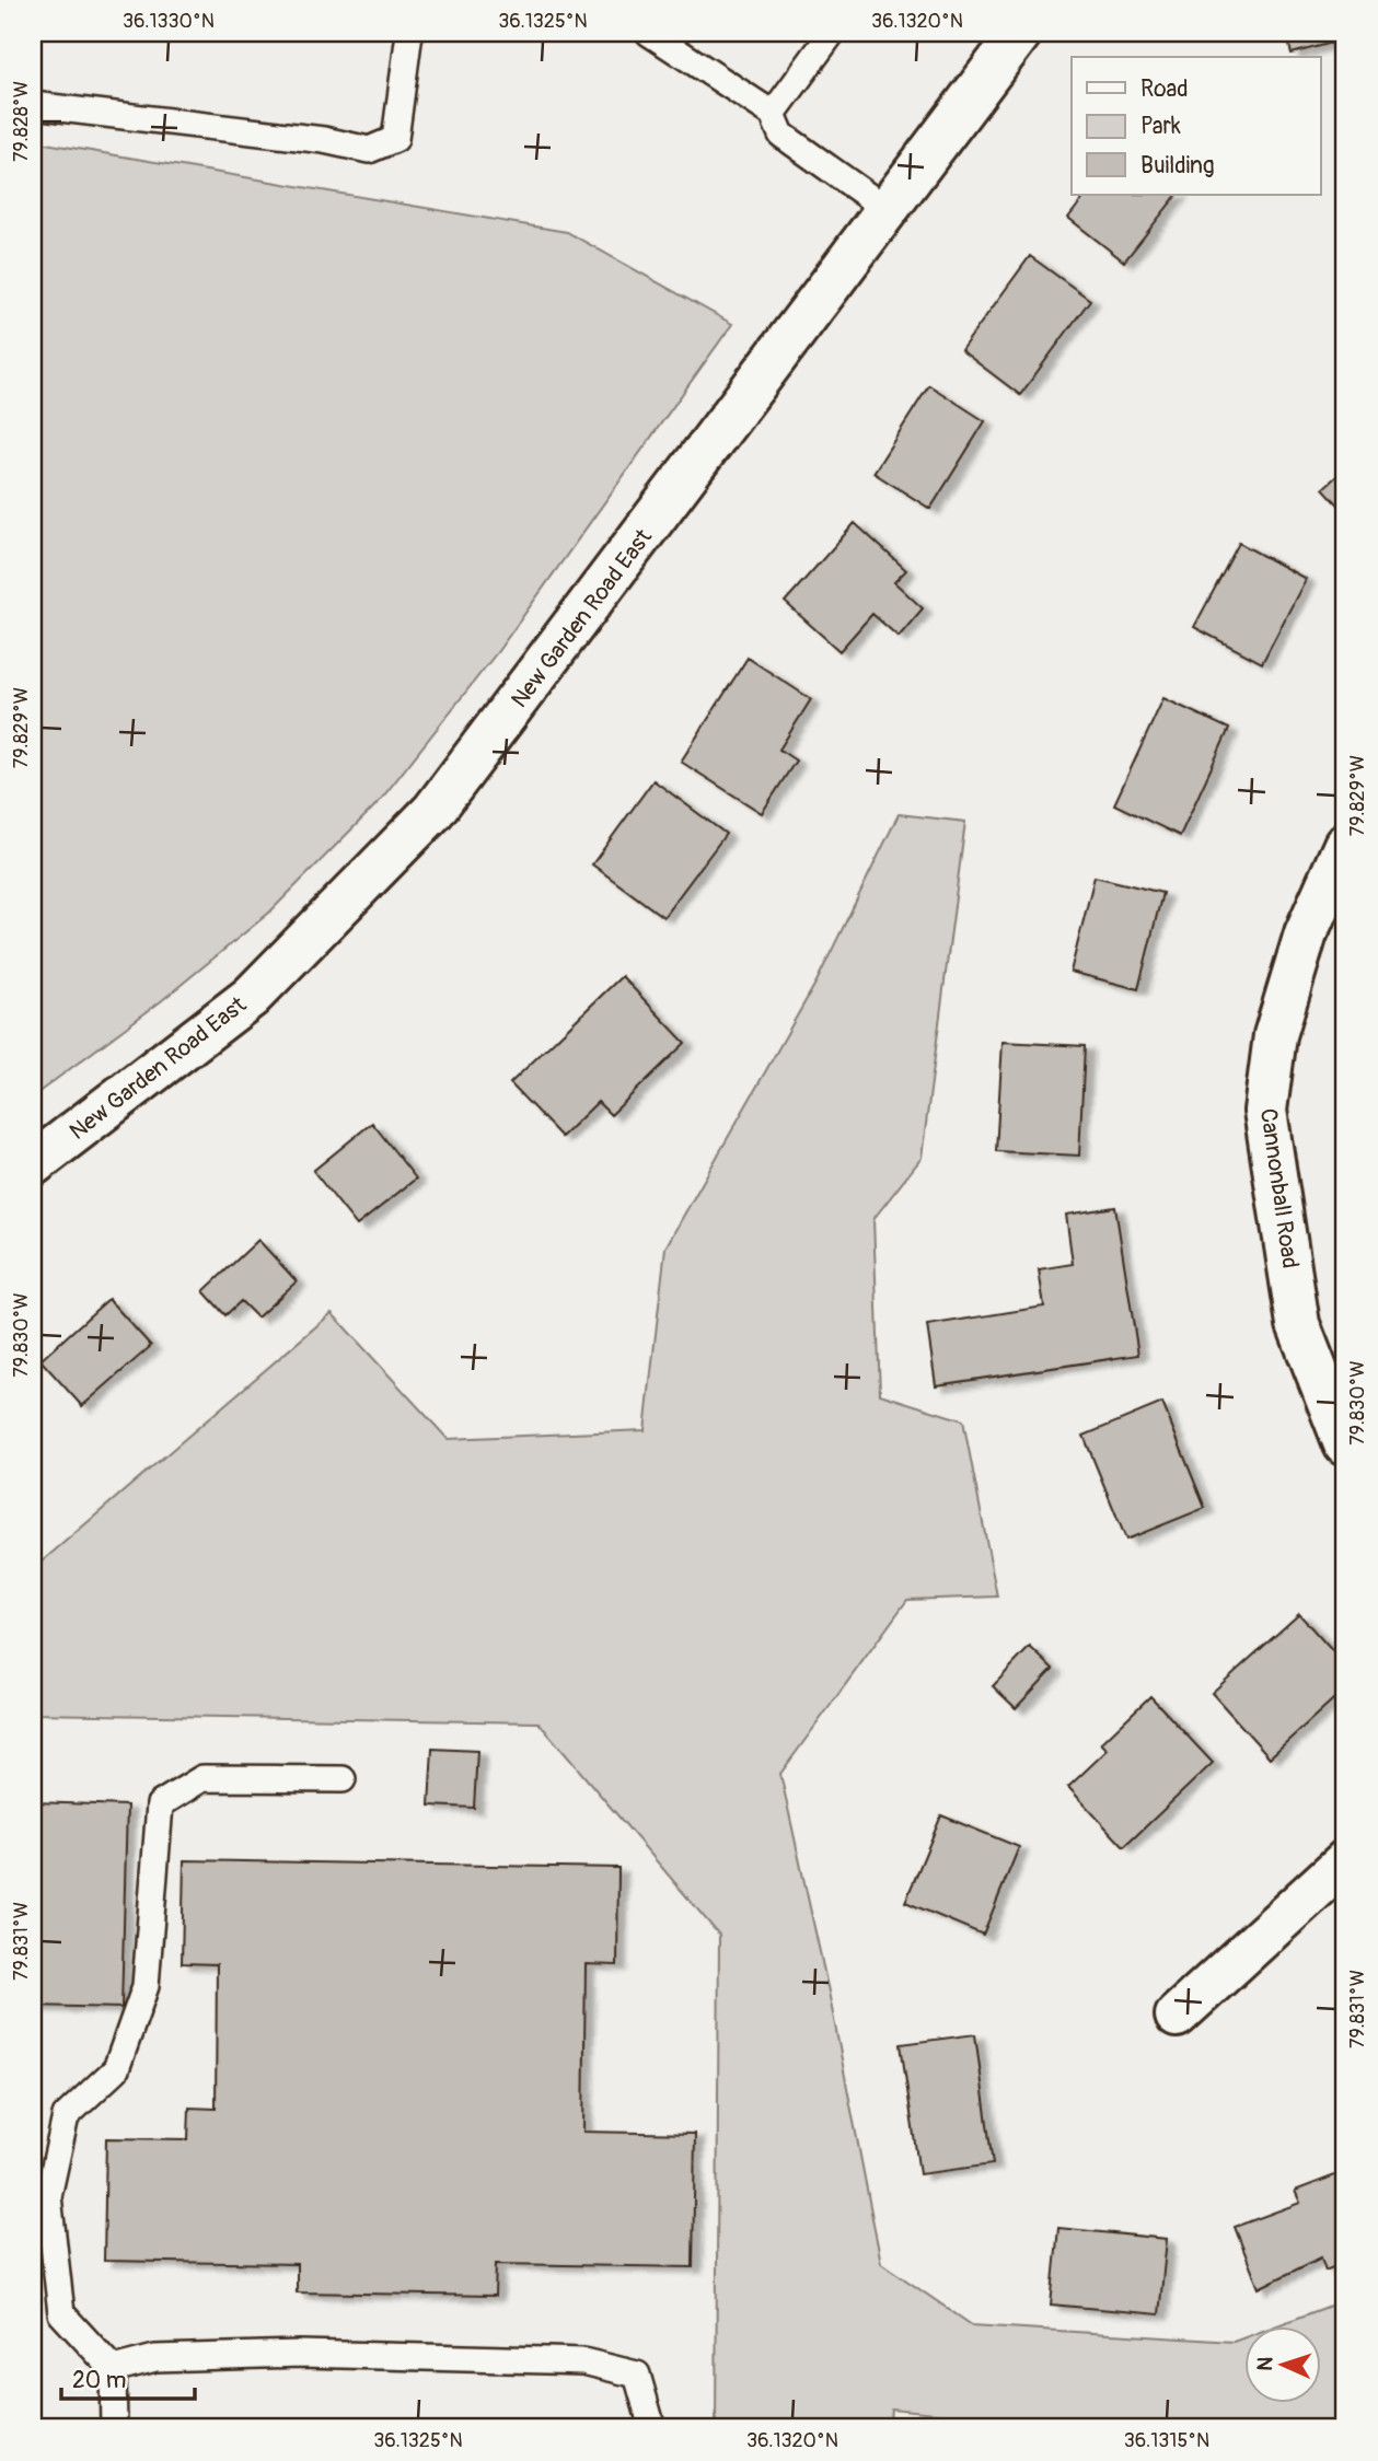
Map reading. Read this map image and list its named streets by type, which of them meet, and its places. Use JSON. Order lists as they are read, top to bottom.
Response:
{
  "streets": {
    "street": ["New Garden Road East", "Cannonball Road"]
  },
  "legend": ["Road", "Park", "Building"],
  "scale_bar": "20 m",
  "north": "left",
  "coordinates": [
    "36.1330°N",
    "36.1325°N",
    "36.1320°N",
    "79.828°W",
    "79.829°W",
    "79.830°W",
    "79.831°W",
    "36.1315°N"
  ]
}
